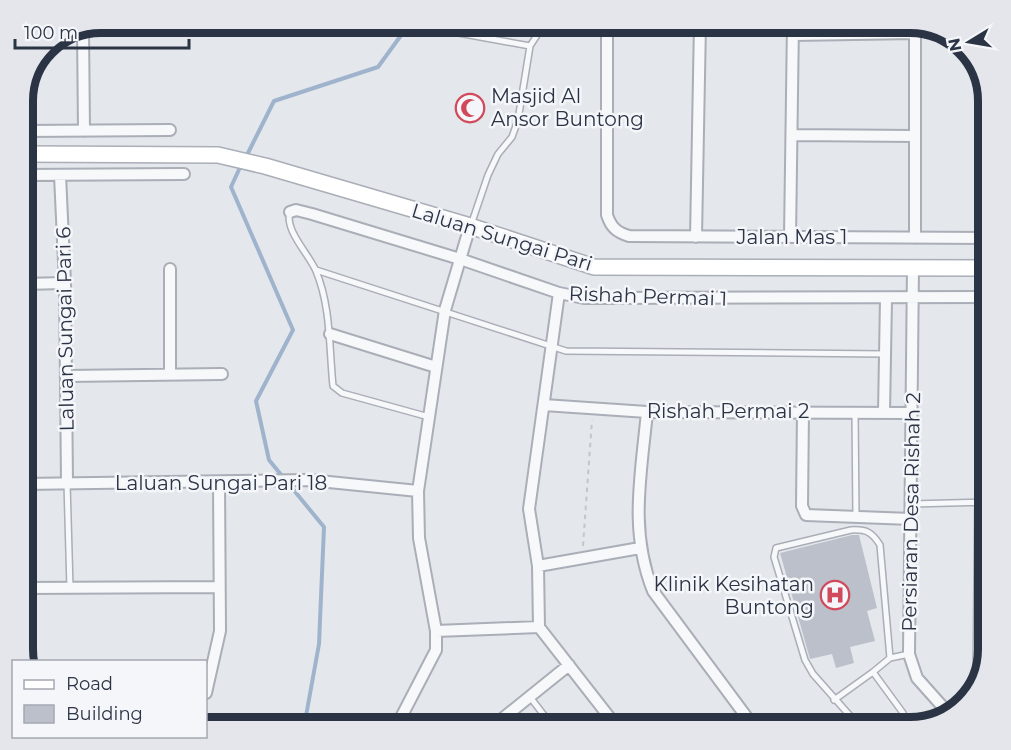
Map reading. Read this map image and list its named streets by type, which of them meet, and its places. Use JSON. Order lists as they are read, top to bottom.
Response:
{
  "streets": {
    "main road": ["Laluan Sungai Pari"],
    "street": [
      "Jalan Mas 1",
      "Rishah Permai 1",
      "Laluan Sungai Pari 6",
      "Rishah Permai 2",
      "Laluan Sungai Pari 18",
      "Persiaran Desa Rishah 2"
    ]
  },
  "crossings": [
    ["Laluan Sungai Pari", "Persiaran Desa Rishah 2"],
    ["Rishah Permai 1", "Persiaran Desa Rishah 2"],
    ["Laluan Sungai Pari 6", "Laluan Sungai Pari 18"],
    ["Rishah Permai 2", "Persiaran Desa Rishah 2"]
  ],
  "places": {
    "mosque": ["Masjid Al Ansor Buntong"],
    "hospital": ["Klinik Kesihatan Buntong"]
  },
  "legend": ["Road", "Building"],
  "scale_bar": "100 m",
  "north": "left"
}
